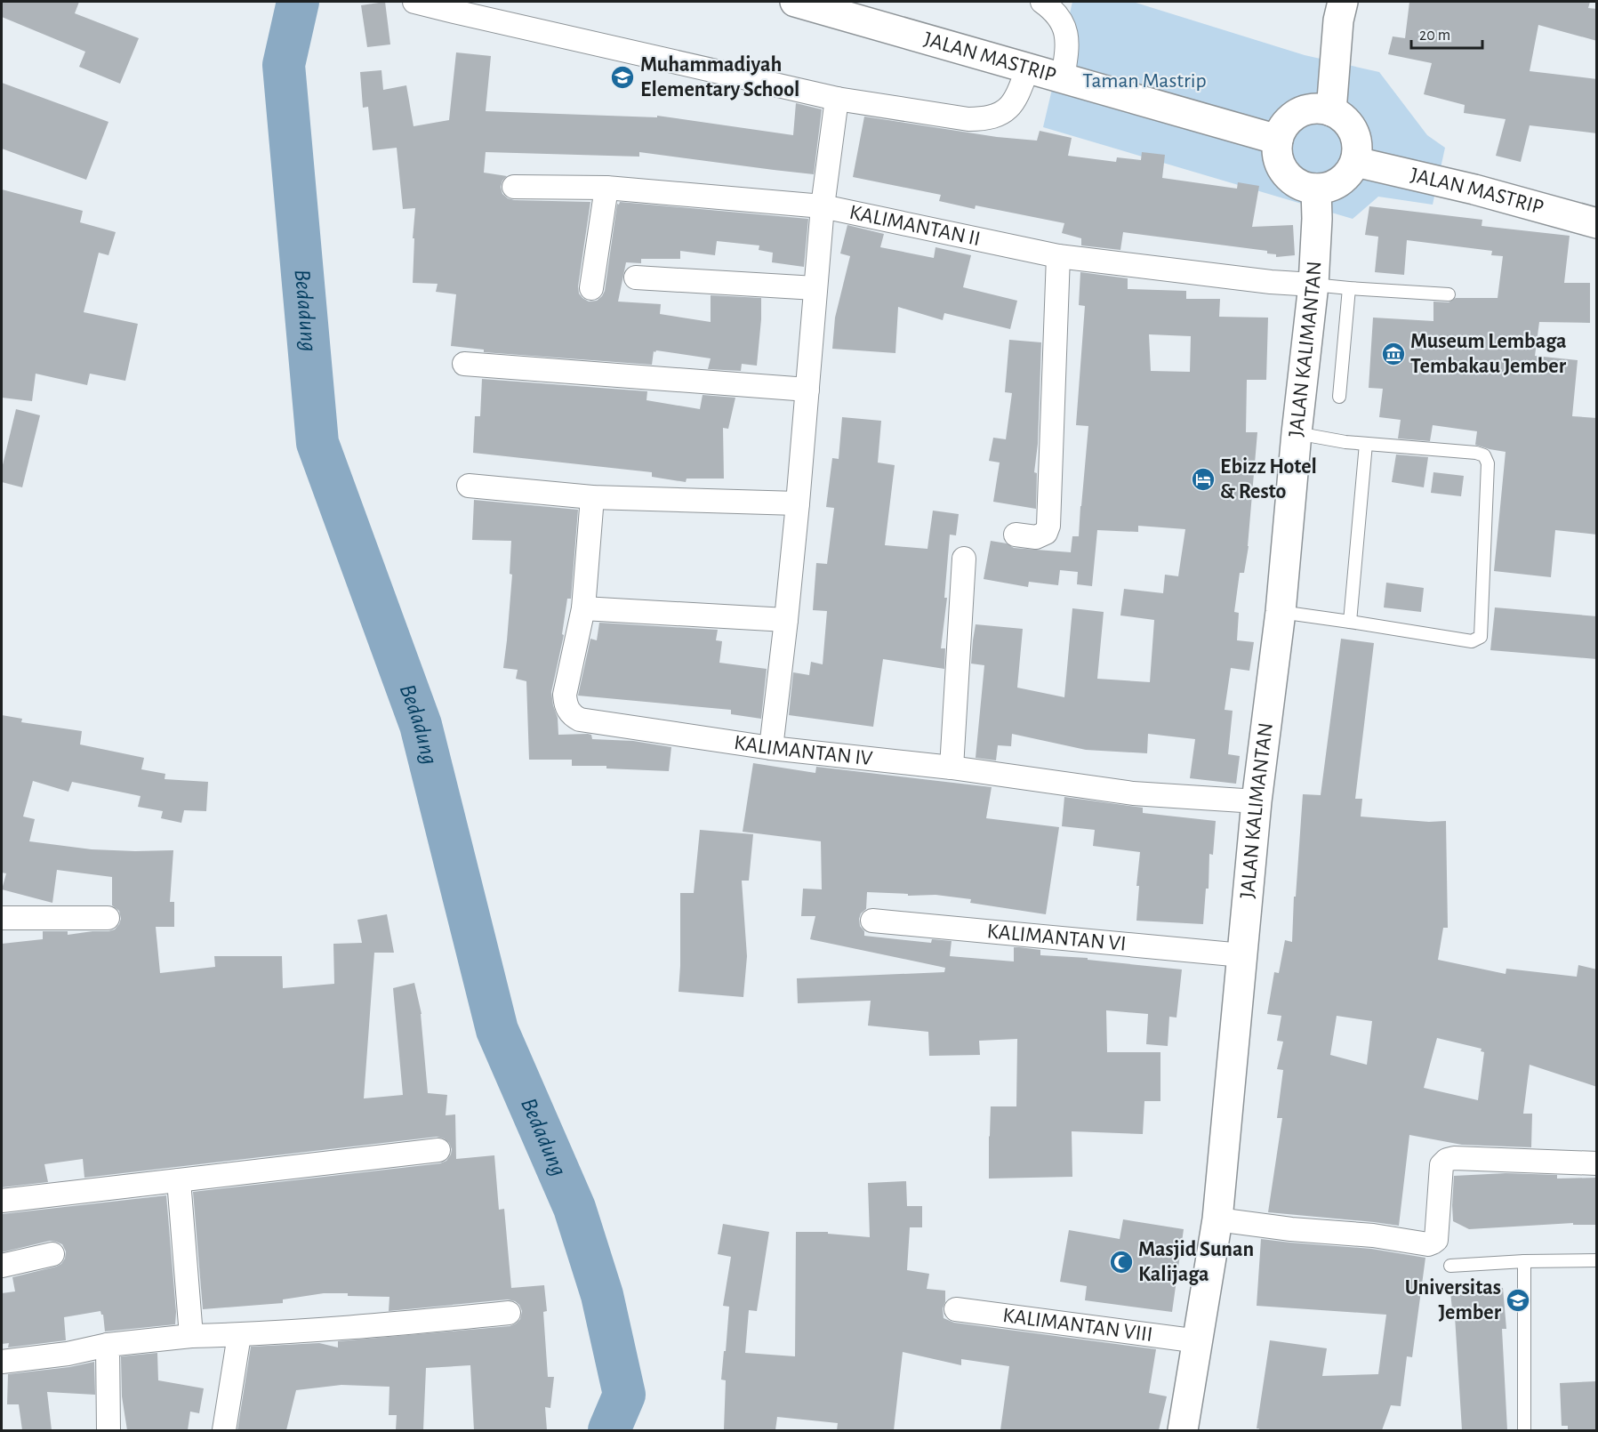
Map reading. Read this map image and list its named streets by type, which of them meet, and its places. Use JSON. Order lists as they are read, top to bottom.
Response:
{
  "streets": {
    "main road": ["JALAN MASTRIP", "JALAN KALIMANTAN"],
    "street": [
      "KALIMANTAN II",
      "KALIMANTAN IV",
      "KALIMANTAN VI",
      "KALIMANTAN VIII"
    ]
  },
  "crossings": [
    ["JALAN MASTRIP", "JALAN KALIMANTAN"],
    ["KALIMANTAN II", "JALAN KALIMANTAN"],
    ["JALAN KALIMANTAN", "KALIMANTAN IV"],
    ["JALAN KALIMANTAN", "KALIMANTAN VI"],
    ["JALAN KALIMANTAN", "KALIMANTAN VIII"]
  ],
  "water": ["Bedadung"],
  "parks": ["Taman Mastrip"],
  "places": {
    "school or university": ["Muhammadiyah Elementary School", "Universitas Jember"],
    "museum": ["Museum Lembaga Tembakau Jember"],
    "hotel": ["Ebizz Hotel & Resto"],
    "mosque": ["Masjid Sunan Kalijaga"]
  },
  "scale_bar": "20 m"
}
